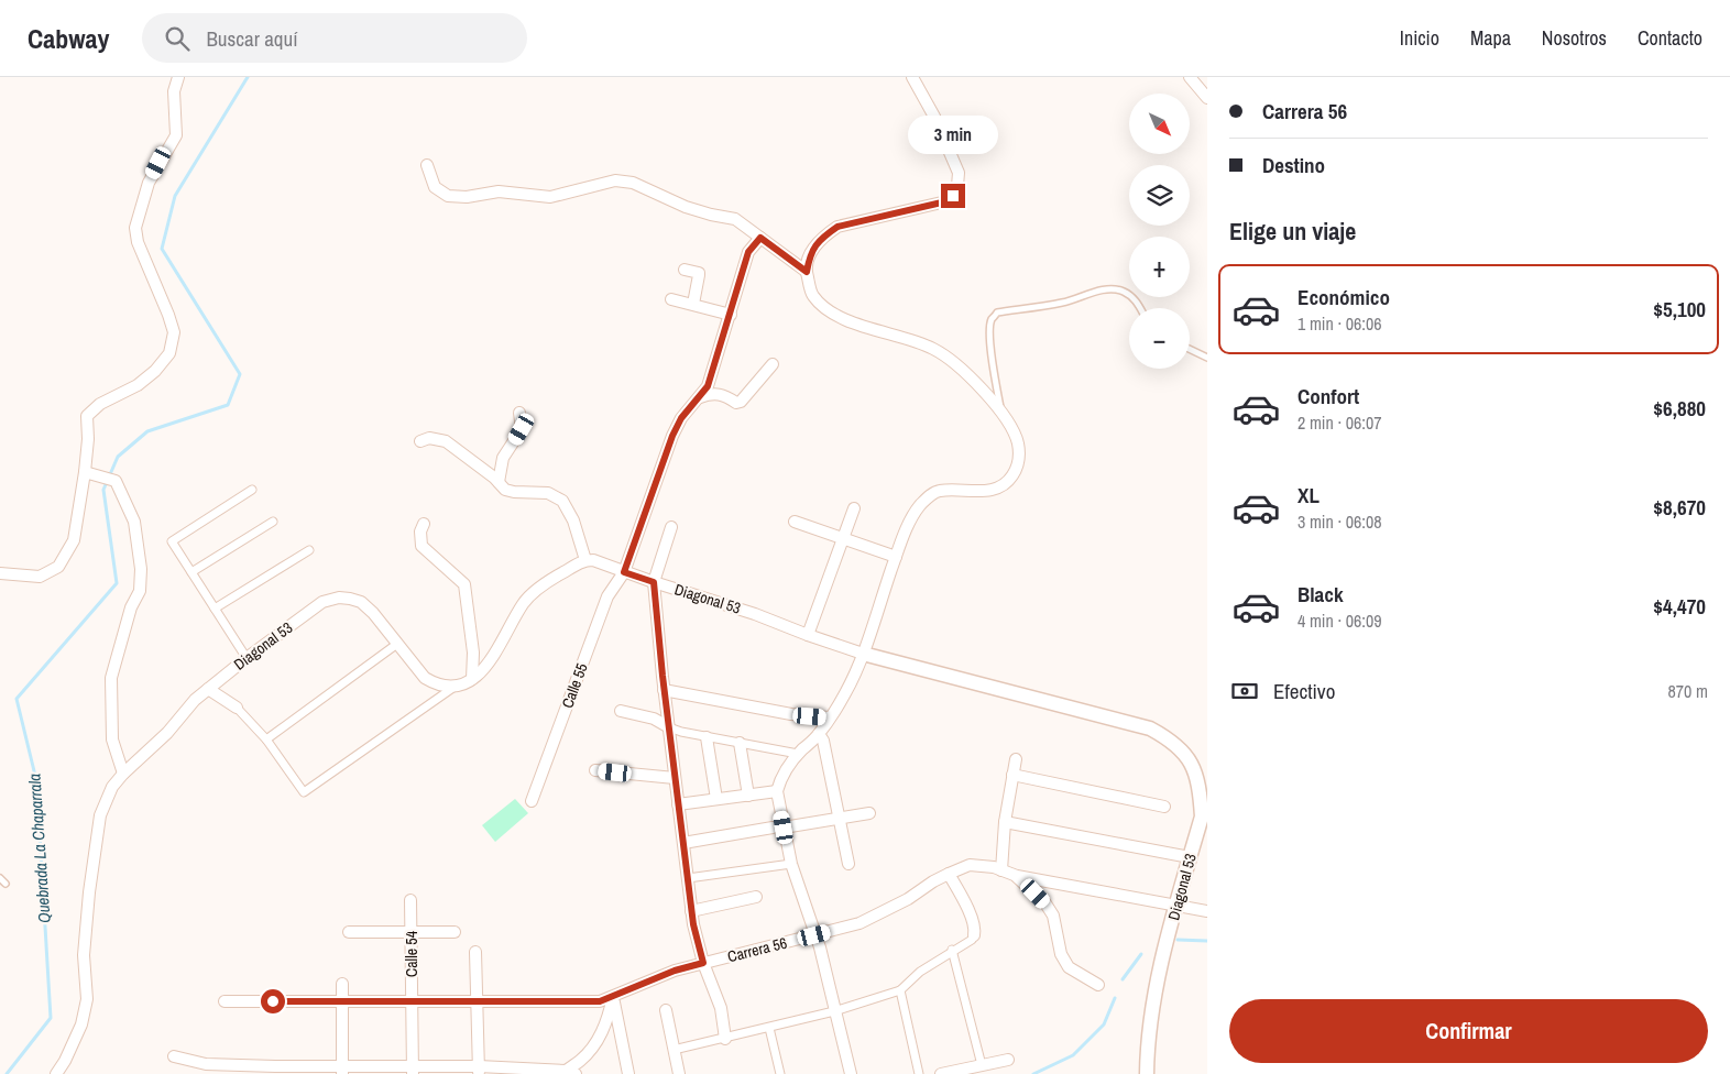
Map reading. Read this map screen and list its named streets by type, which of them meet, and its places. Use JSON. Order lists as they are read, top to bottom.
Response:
{
  "streets": {
    "street": [
      "Diagonal 53",
      "Calle 55",
      "Carrera 56",
      "Calle 54"
    ]
  },
  "crossings": [
    ["Diagonal 53", "Calle 55"],
    ["Diagonal 53", "Carrera 56"],
    ["Carrera 56", "Calle 54"]
  ],
  "water": ["Quebrada La Chaparrala"],
  "north": "bottom right",
  "page": {
    "header": "Cabway",
    "search": "Buscar aquí",
    "nav": [
      "Inicio",
      "Mapa",
      "Nosotros",
      "Contacto"
    ],
    "banner": ["Carrera 56", "Destino"],
    "map_buttons": ["+", "−"],
    "bubble": "3 min",
    "heading": "Elige un viaje",
    "list": [
      {
        "name": "Económico",
        "note": "1 min · 06:06",
        "value": "$5,100"
      },
      {
        "name": "Confort",
        "note": "2 min · 06:07",
        "value": "$6,880"
      },
      {
        "name": "XL",
        "note": "3 min · 06:08",
        "value": "$8,670"
      },
      {
        "name": "Black",
        "note": "4 min · 06:09",
        "value": "$4,470"
      }
    ],
    "pay": ["Efectivo", "870 m"],
    "buttons": "Confirmar"
  }
}
